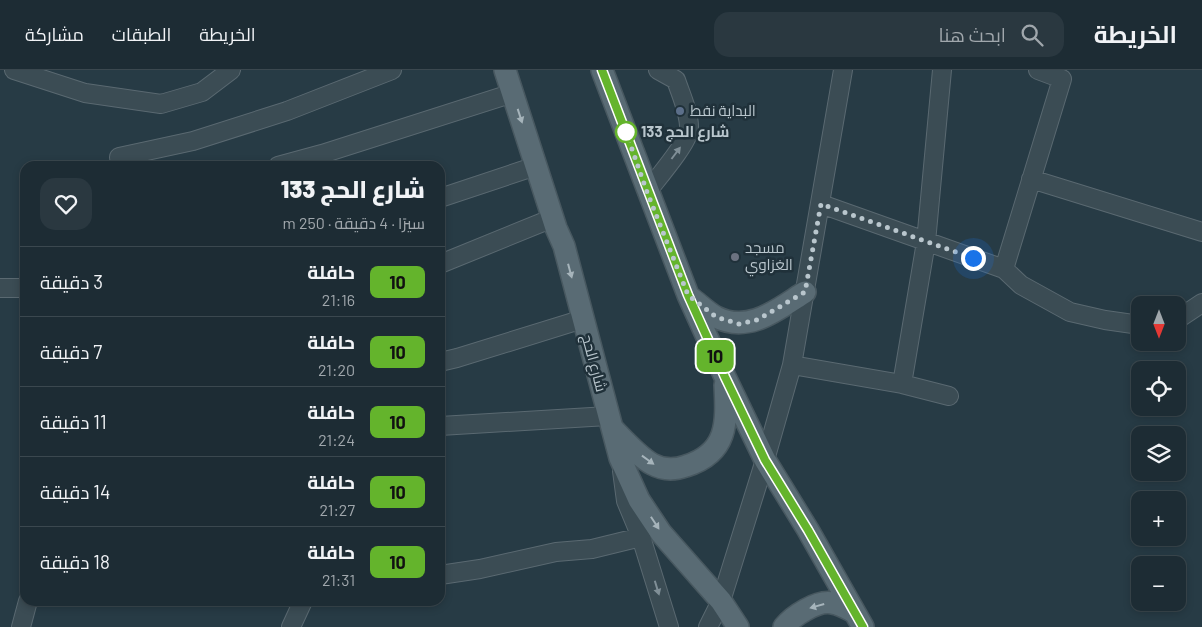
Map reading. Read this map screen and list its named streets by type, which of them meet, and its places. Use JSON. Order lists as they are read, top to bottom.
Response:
{
  "streets": {
    "main road": ["شارع الحج"]
  },
  "places": ["البداية نفط", "شارع الحج 133", "مسجد الغزاوي"],
  "lines": ["bus line 10"],
  "north": "bottom",
  "page": {
    "header": "الخريطة",
    "search": "ابحث هنا",
    "nav": ["الخريطة", "الطبقات", "مشاركة"],
    "on_map": "10",
    "heading": ["شارع الحج 133", "سيرًا · 4 دقيقة · 250 m"],
    "list": [
      {
        "mark": "10",
        "name": "حافلة",
        "note": "21:16",
        "value": "3 دقيقة"
      },
      {
        "mark": "10",
        "name": "حافلة",
        "note": "21:20",
        "value": "7 دقيقة"
      },
      {
        "mark": "10",
        "name": "حافلة",
        "note": "21:24",
        "value": "11 دقيقة"
      },
      {
        "mark": "10",
        "name": "حافلة",
        "note": "21:27",
        "value": "14 دقيقة"
      },
      {
        "mark": "10",
        "name": "حافلة",
        "note": "21:31",
        "value": "18 دقيقة"
      }
    ],
    "map_buttons": ["+", "−"]
  }
}
